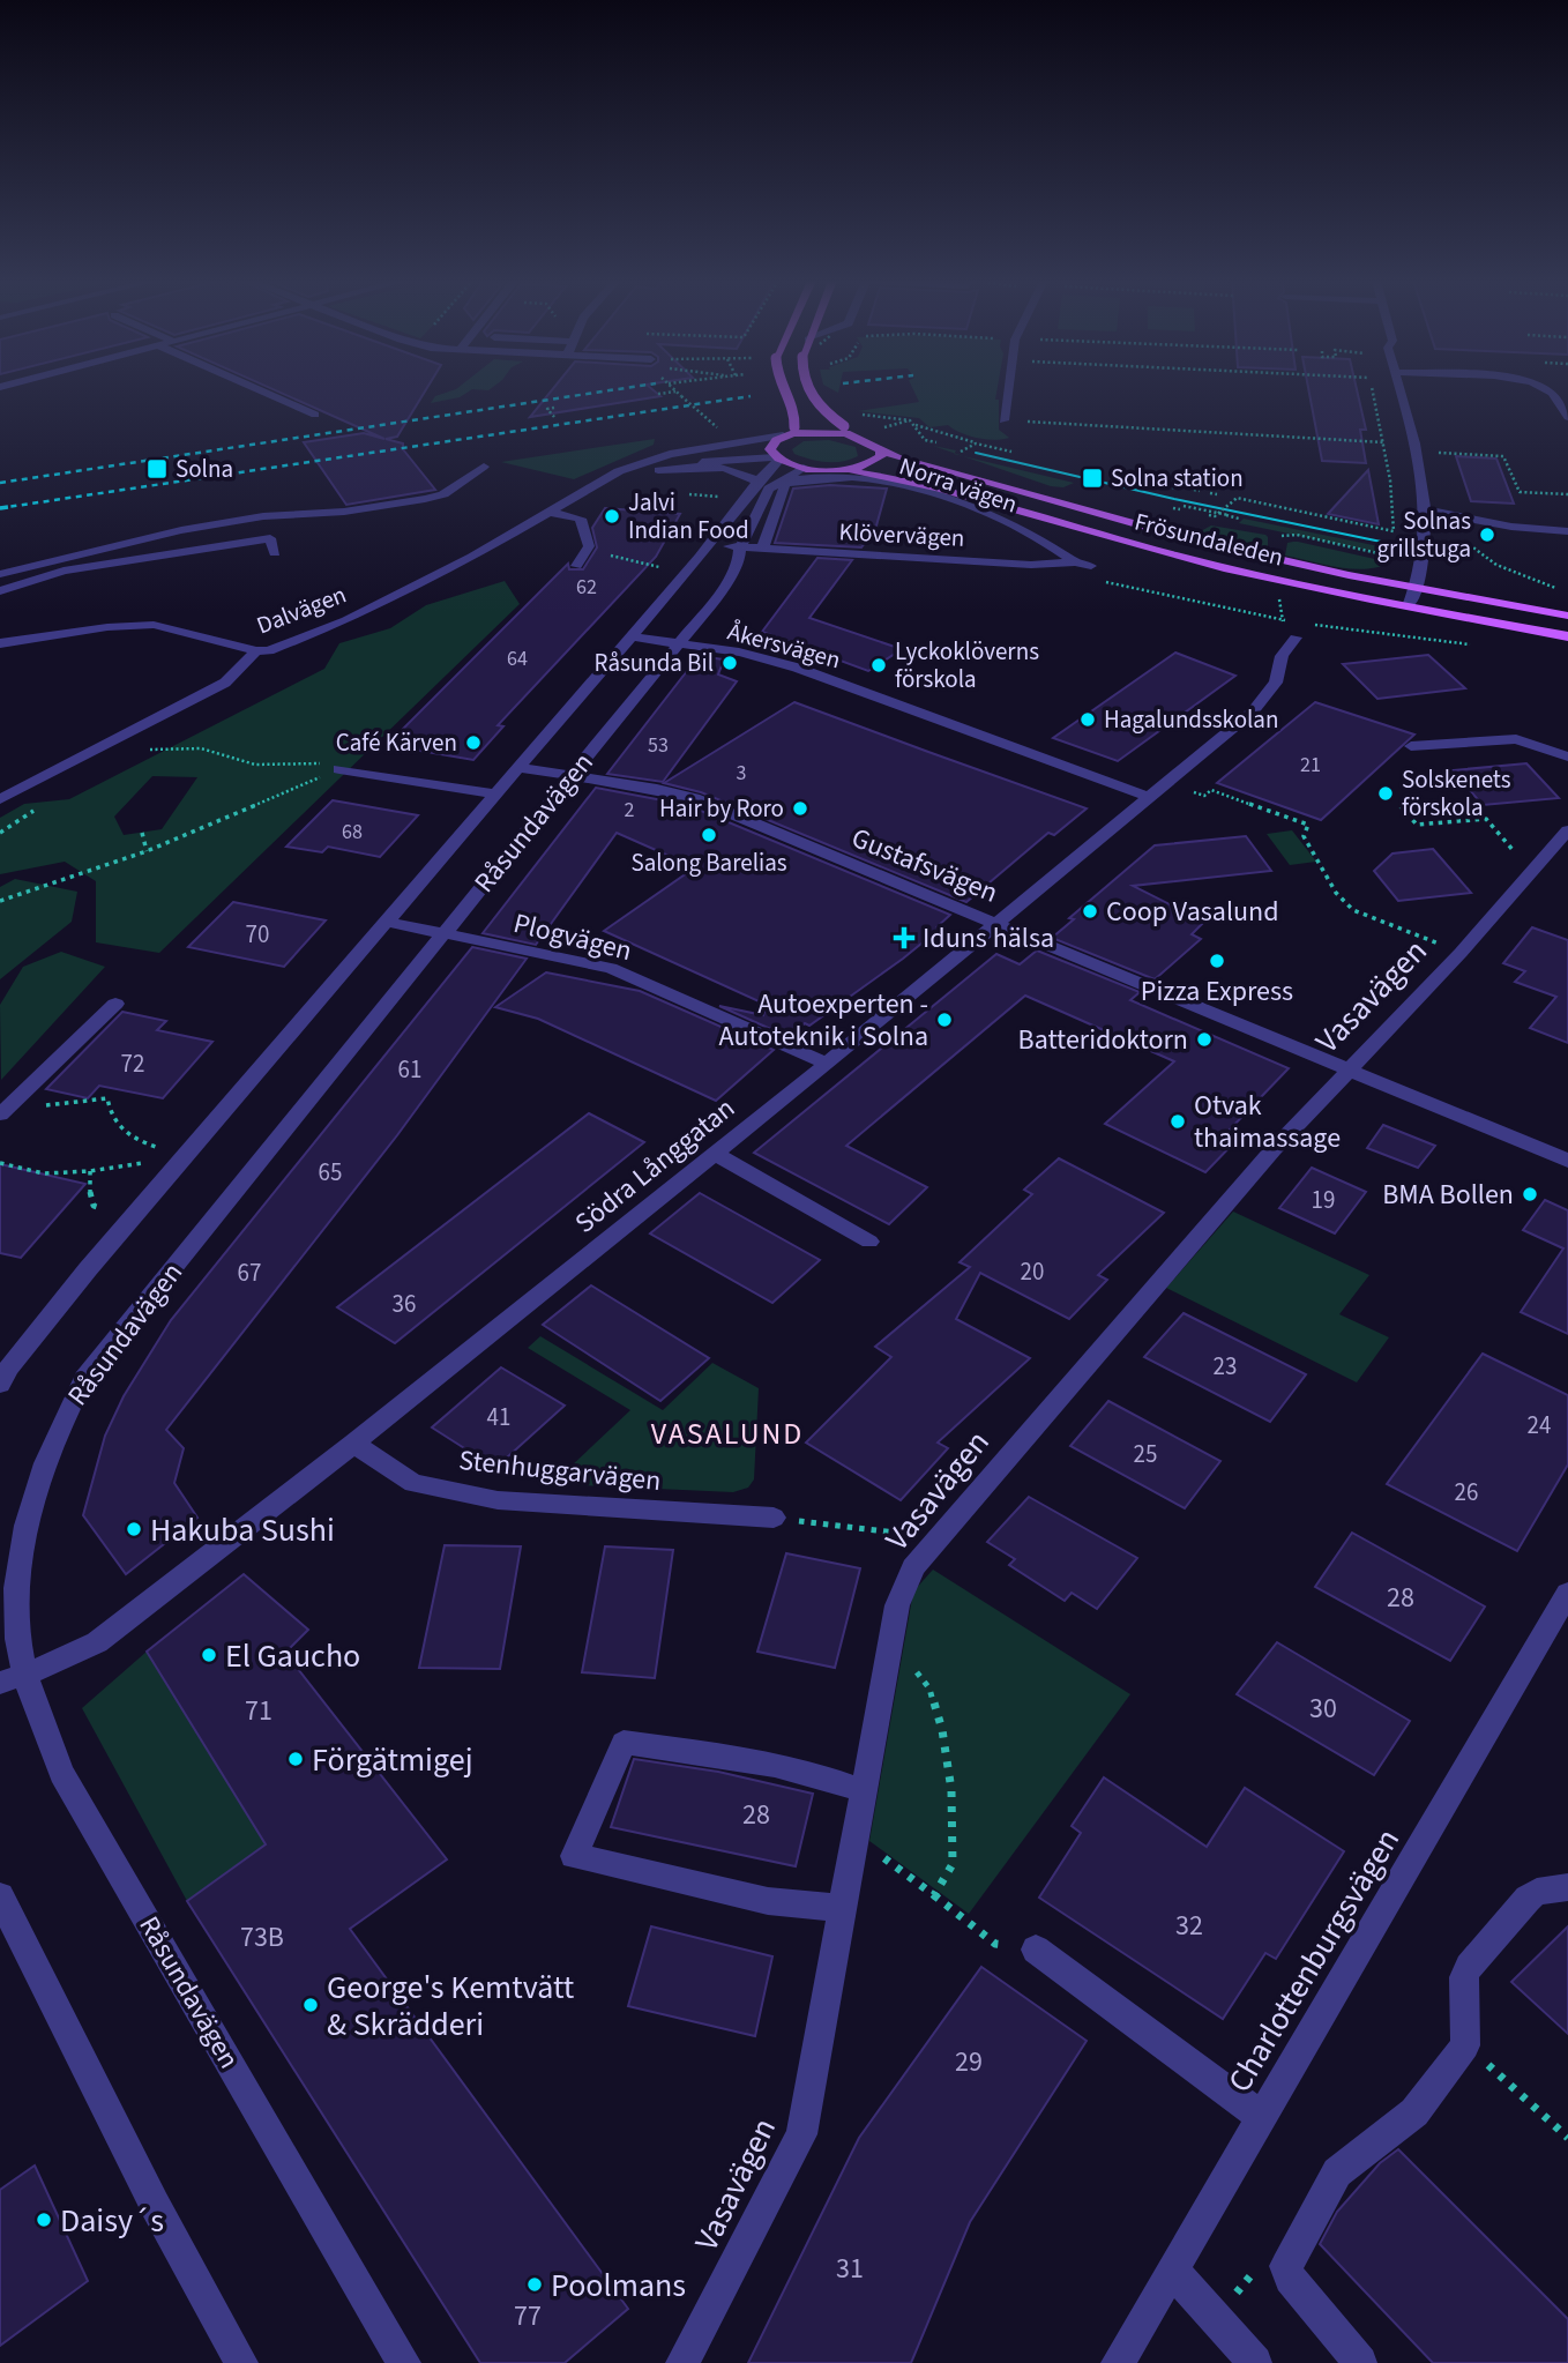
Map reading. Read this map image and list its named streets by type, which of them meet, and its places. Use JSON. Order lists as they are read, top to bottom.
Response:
{
  "streets": {
    "main road": ["Frösundaleden"],
    "street": [
      "Norra vägen",
      "Klövervägen",
      "Dalvägen",
      "Åkersvägen",
      "Råsundavägen",
      "Gustafsvägen",
      "Plogvägen",
      "Vasavägen",
      "Södra Långgatan",
      "Stenhuggarvägen",
      "Charlottenburgsvägen"
    ]
  },
  "crossings": [
    ["Norra vägen", "Klövervägen"],
    ["Klövervägen", "Råsundavägen"],
    ["Frösundaleden", "Dalvägen"],
    ["Frösundaleden", "Råsundavägen"],
    ["Dalvägen", "Råsundavägen"],
    ["Åkersvägen", "Råsundavägen"],
    ["Åkersvägen", "Södra Långgatan"],
    ["Råsundavägen", "Gustafsvägen"],
    ["Råsundavägen", "Plogvägen"],
    ["Råsundavägen", "Södra Långgatan"],
    ["Gustafsvägen", "Vasavägen"],
    ["Gustafsvägen", "Södra Långgatan"],
    ["Plogvägen", "Södra Långgatan"],
    ["Södra Långgatan", "Stenhuggarvägen"]
  ],
  "districts": ["VASALUND"],
  "places": {
    "transit": ["Solna", "Solna station"],
    "other": [
      "Jalvi Indian Food",
      "Solnas grillstuga",
      "Råsunda Bil",
      "Lyckoklöverns förskola",
      "Hagalundsskolan",
      "Café Kärven",
      "Solskenets förskola",
      "Hair by Roro",
      "Salong Barelias",
      "Coop Vasalund",
      "Pizza Express",
      "Autoexperten - Autoteknik i Solna",
      "Batteridoktorn",
      "Otvak thaimassage",
      "BMA Bollen",
      "Hakuba Sushi",
      "El Gaucho",
      "Förgätmigej",
      "George's Kemtvätt & Skrädderi",
      "Daisy´s",
      "Poolmans"
    ],
    "health": ["Iduns hälsa"]
  },
  "house_numbers": [
    "62",
    "64",
    "53",
    "21",
    "3",
    "2",
    "68",
    "70",
    "72",
    "61",
    "65",
    "19",
    "20",
    "67",
    "36",
    "23",
    "41",
    "24",
    "25",
    "26",
    "28",
    "30",
    "71",
    "28",
    "32",
    "73B",
    "29",
    "31",
    "77"
  ]
}
